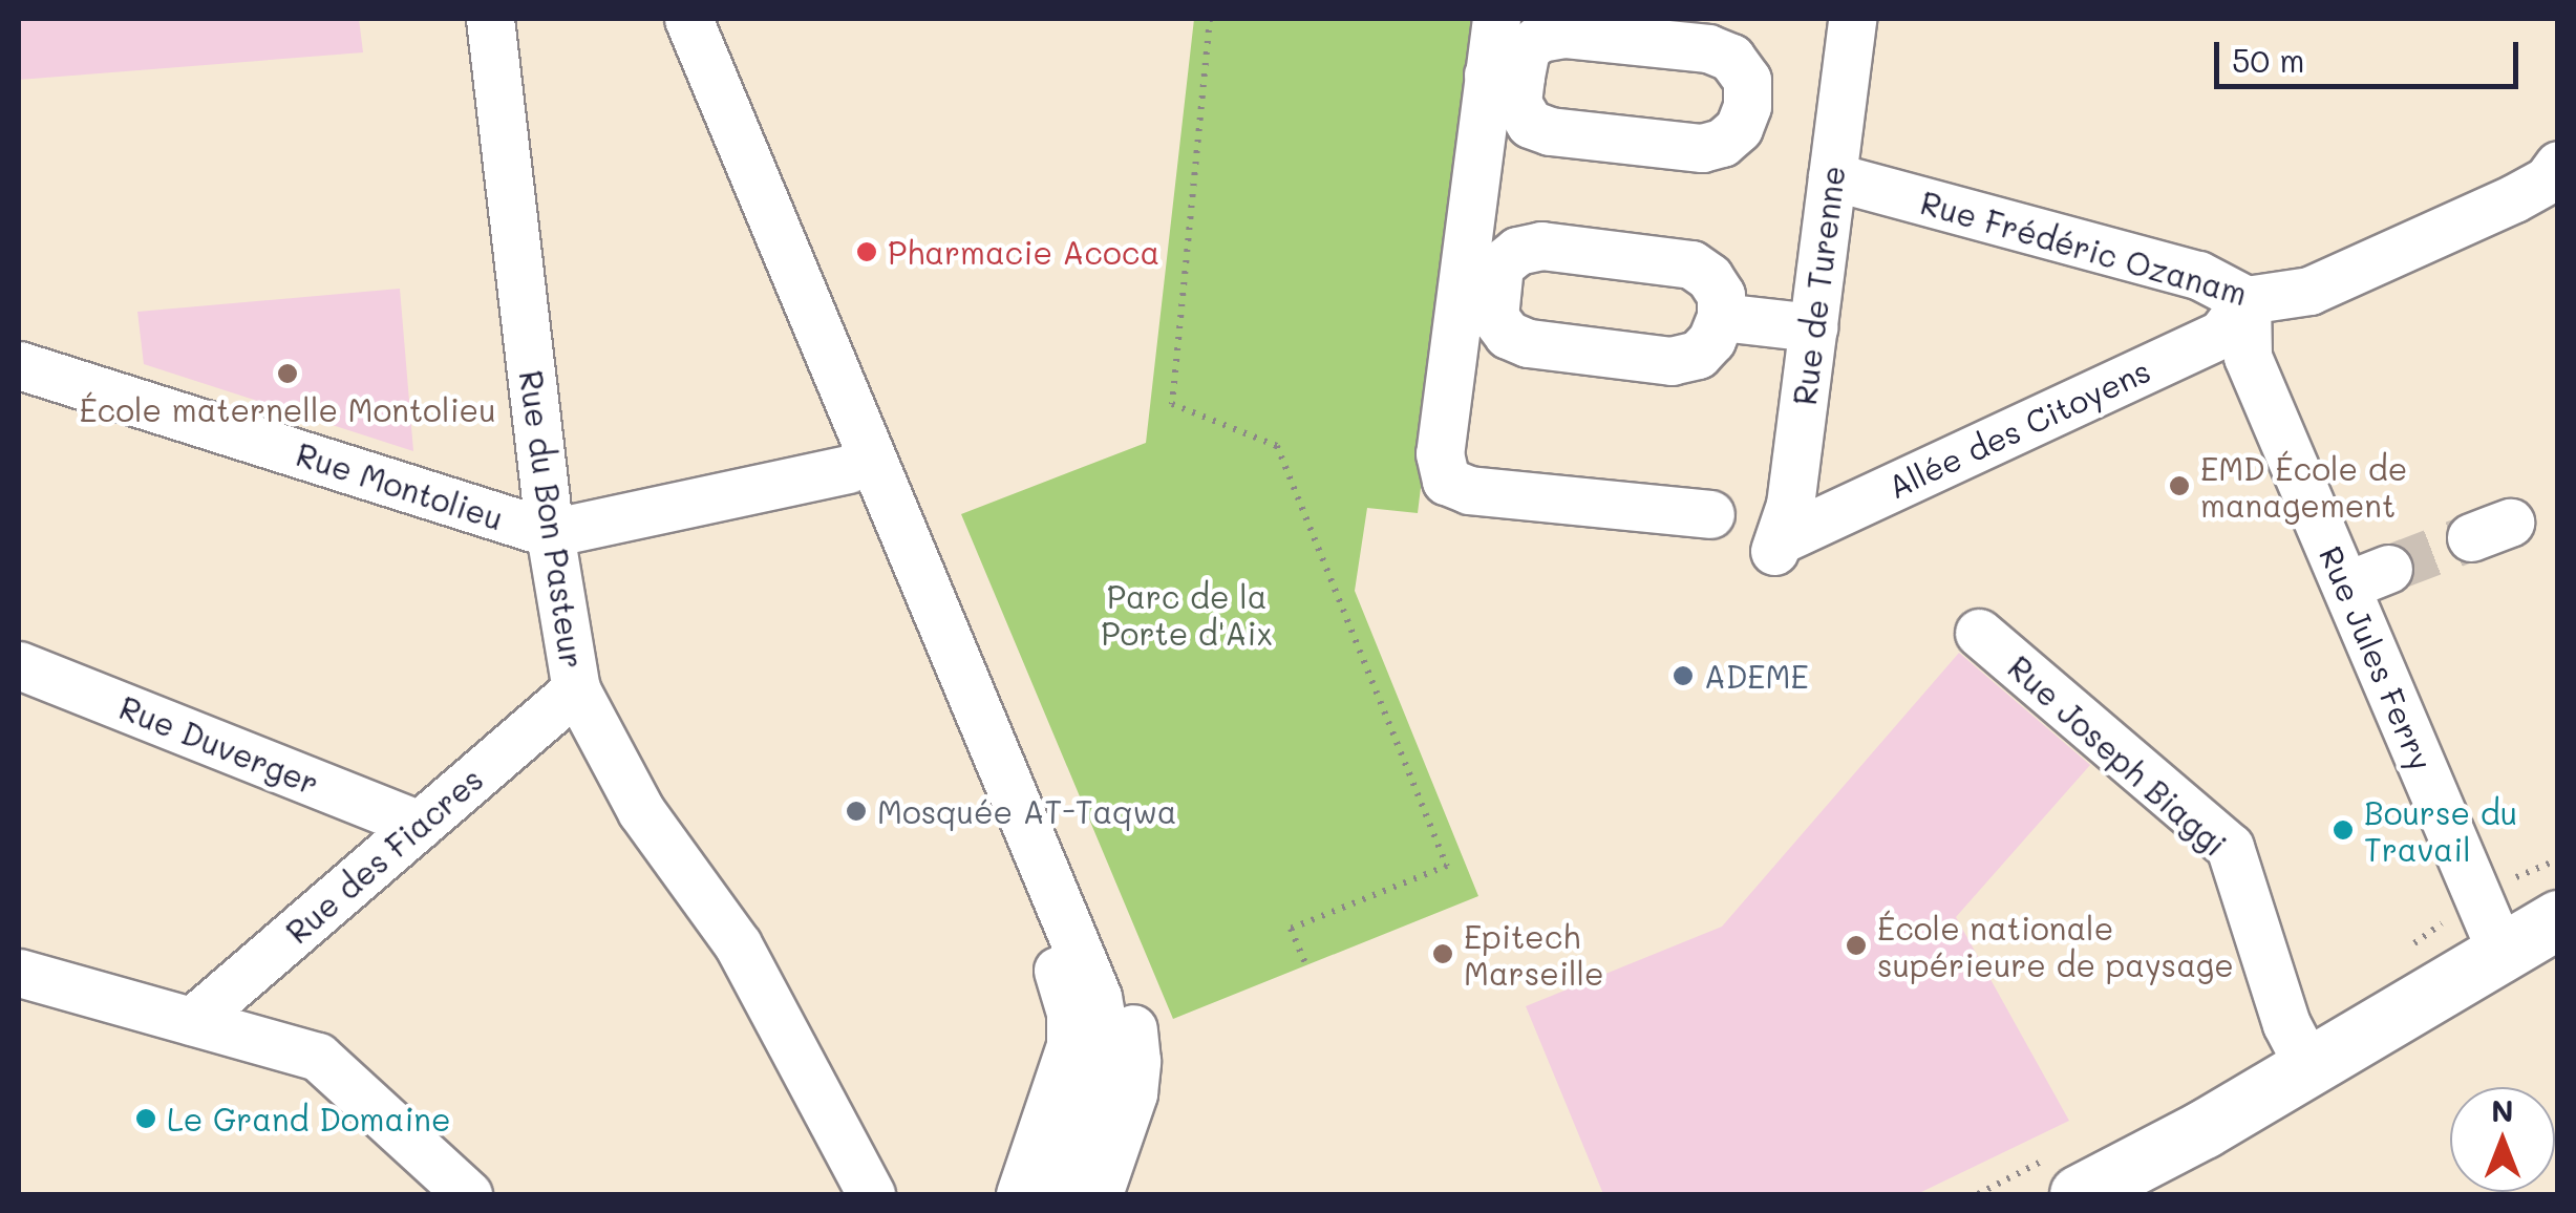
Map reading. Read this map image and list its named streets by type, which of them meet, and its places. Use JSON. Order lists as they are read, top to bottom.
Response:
{
  "streets": {
    "street": [
      "Rue Frédéric Ozanam",
      "Rue de Turenne",
      "Allée des Citoyens",
      "Rue Montolieu",
      "Rue du Bon Pasteur",
      "Rue Jules Ferry",
      "Rue Duverger",
      "Rue Joseph Biaggi",
      "Rue des Fiacres"
    ]
  },
  "crossings": [
    ["Rue Frédéric Ozanam", "Rue de Turenne"],
    ["Rue Frédéric Ozanam", "Allée des Citoyens"],
    ["Rue Frédéric Ozanam", "Rue Jules Ferry"],
    ["Rue de Turenne", "Allée des Citoyens"],
    ["Allée des Citoyens", "Rue Jules Ferry"],
    ["Rue Montolieu", "Rue du Bon Pasteur"],
    ["Rue du Bon Pasteur", "Rue des Fiacres"],
    ["Rue Duverger", "Rue des Fiacres"]
  ],
  "parks": ["Parc de la Porte d'Aix"],
  "places": [
    "Pharmacie Acoca",
    "École maternelle Montolieu",
    "EMD École de management",
    "ADEME",
    "Mosquée AT-Taqwa",
    "Bourse du Travail",
    "École nationale supérieure de paysage",
    "Epitech Marseille",
    "Le Grand Domaine"
  ],
  "scale_bar": "50 m",
  "north": "top"
}
